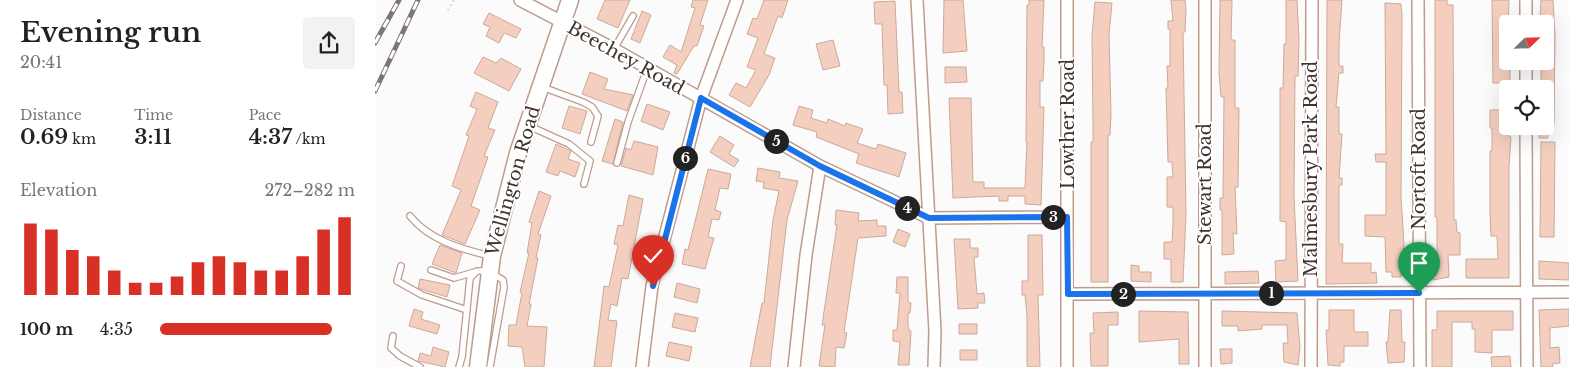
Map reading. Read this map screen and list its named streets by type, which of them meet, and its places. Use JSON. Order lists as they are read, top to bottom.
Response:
{
  "streets": {
    "street": [
      "Beechey Road",
      "Lowther Road",
      "Malmesbury Park Road",
      "Nortoft Road",
      "Wellington Road",
      "Stewart Road"
    ]
  },
  "crossings": [
    ["Beechey Road", "Lowther Road"],
    ["Beechey Road", "Wellington Road"]
  ],
  "north": "top right",
  "page": {
    "heading": ["Evening run", "20:41"],
    "stats": [
      ["Distance", "0.69 km"],
      ["Time", "3:11"],
      ["Pace", "4:37 /km"]
    ],
    "pins": [
      "5",
      "6",
      "4",
      "3",
      "1",
      "2"
    ],
    "chart": ["Elevation", "272–282 m"],
    "list": [
      {
        "name": "100 m",
        "note": "4:35"
      }
    ]
  }
}
